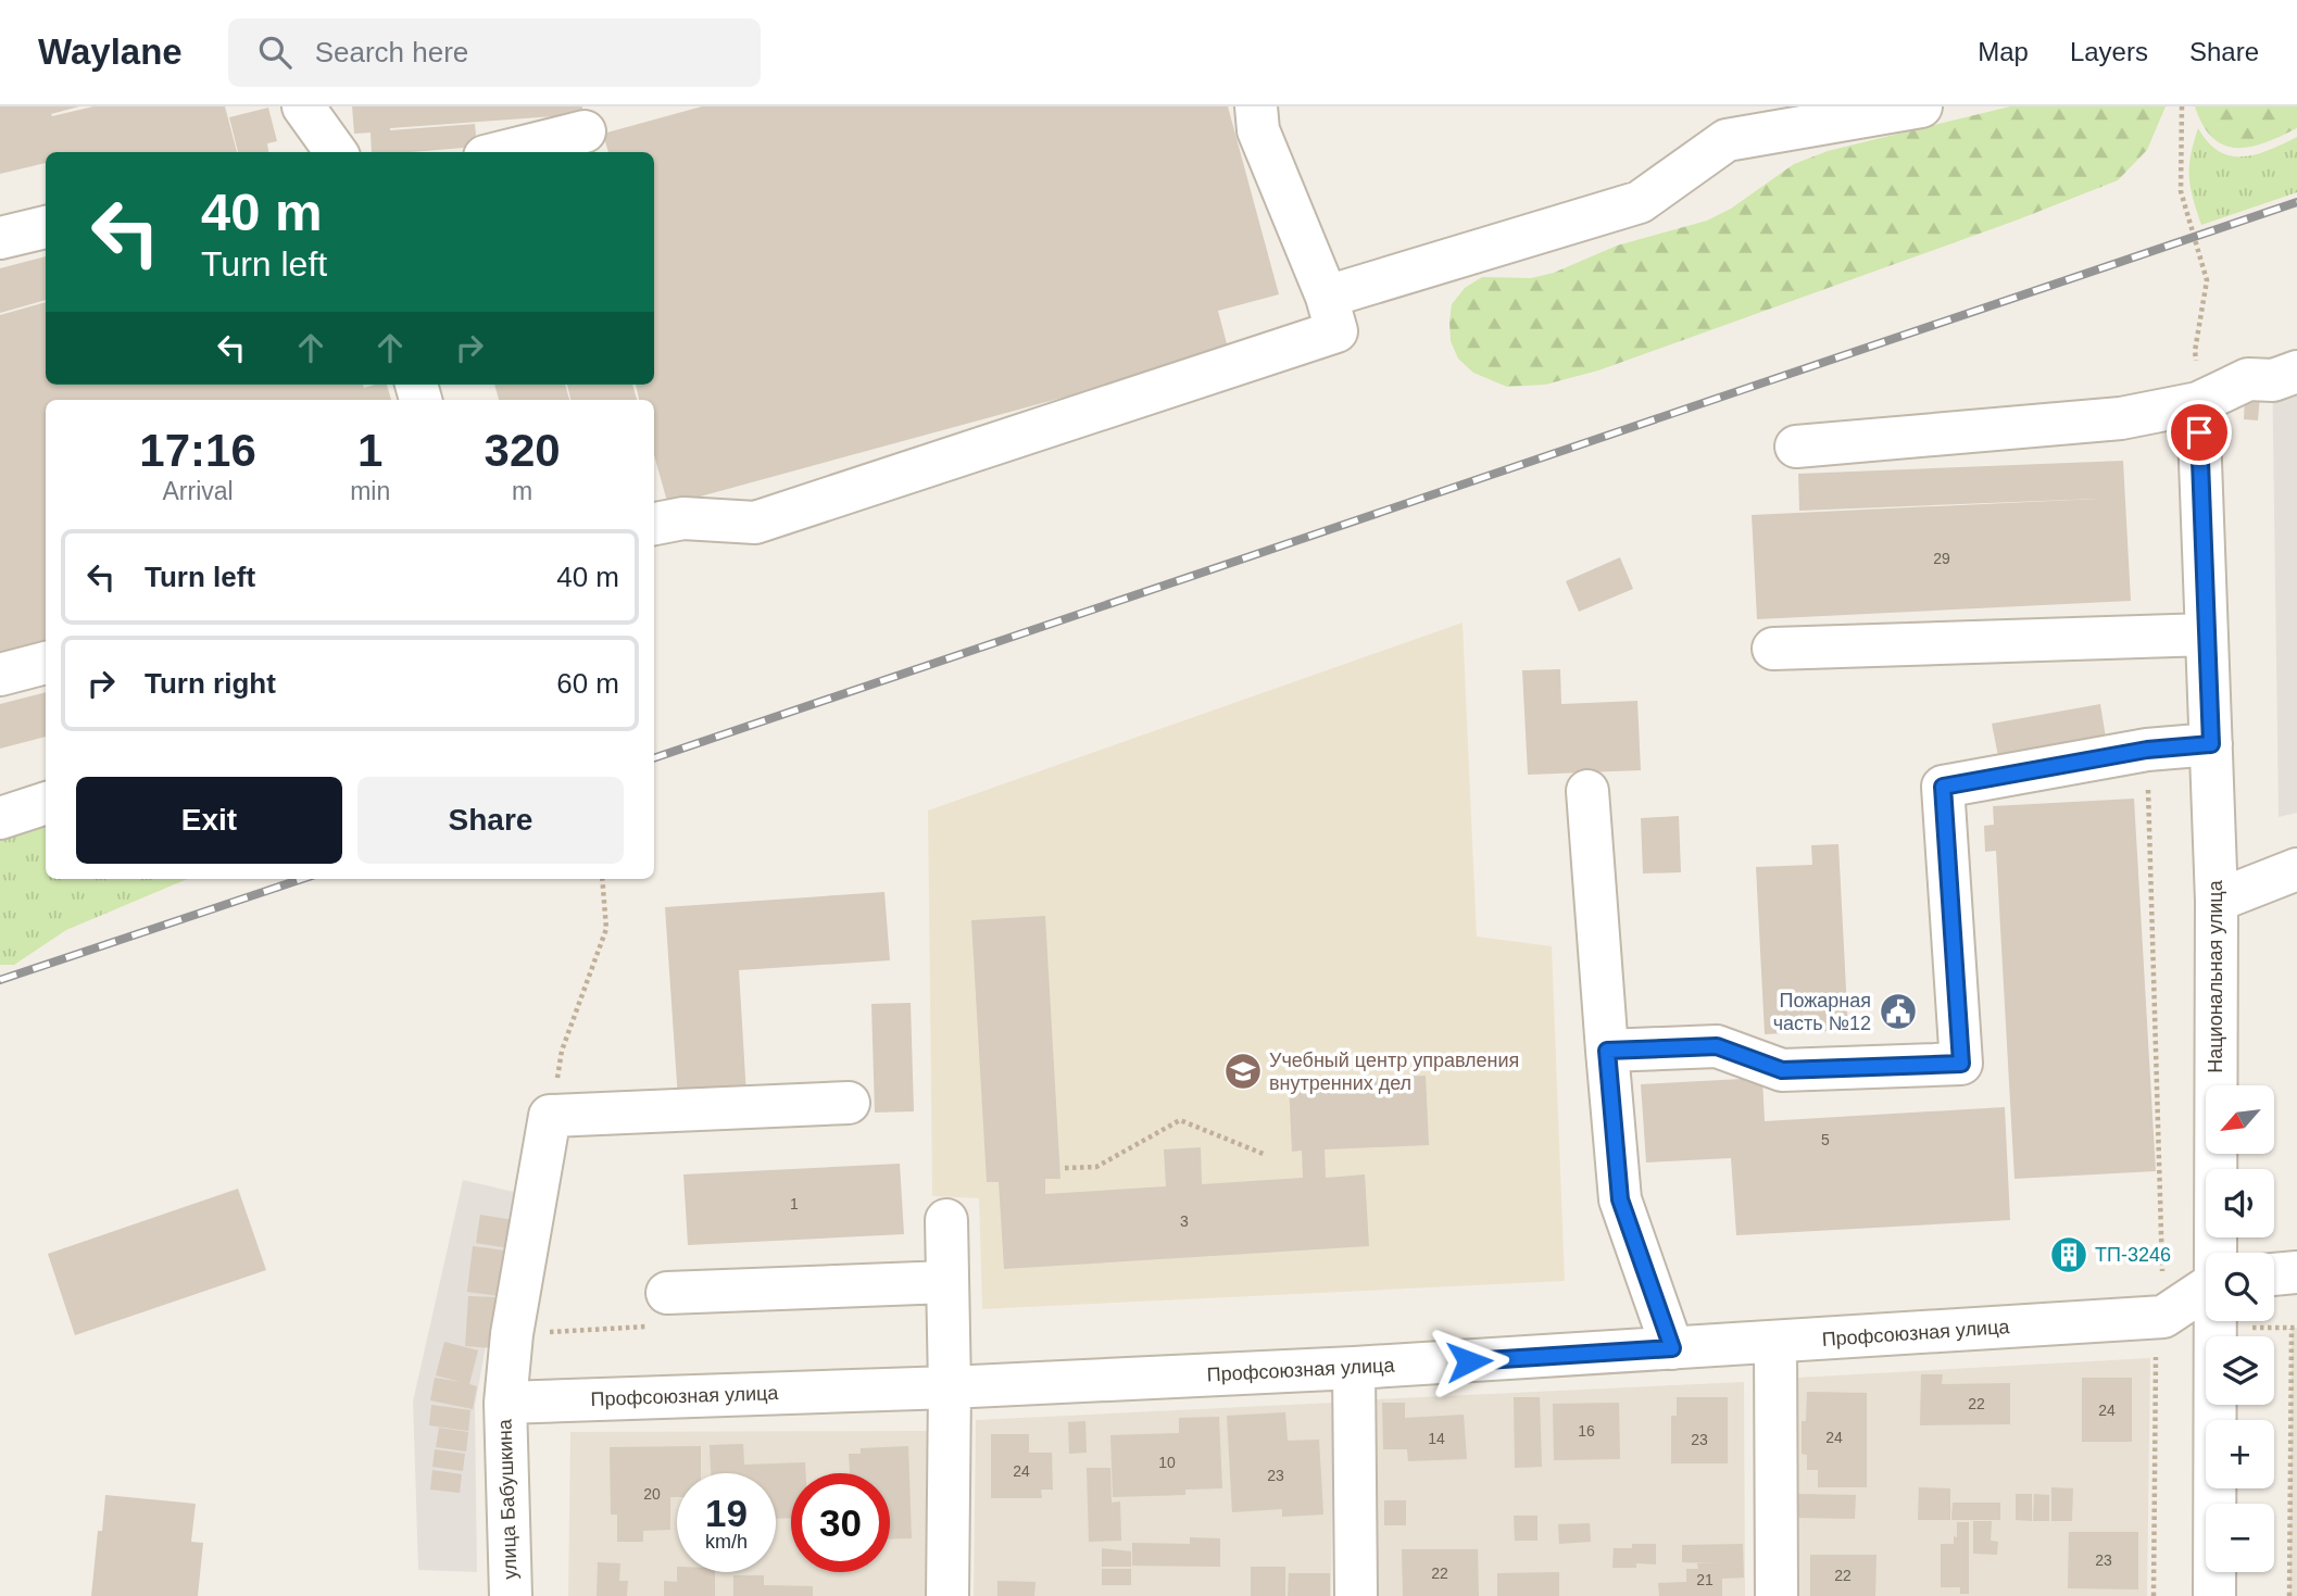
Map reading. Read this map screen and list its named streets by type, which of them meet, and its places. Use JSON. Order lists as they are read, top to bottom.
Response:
{
  "streets": {
    "street": ["Национальная улица", "Профсоюзная улица", "улица Бабушкина"]
  },
  "crossings": [
    ["Профсоюзная улица", "улица Бабушкина"]
  ],
  "places": {
    "public building": ["Пожарная часть №12"],
    "school or university": ["Учебный центр управления внутренних дел"],
    "building": ["ТП-3246"]
  },
  "house_numbers": [
    "29",
    "5",
    "1",
    "3",
    "22",
    "24",
    "16",
    "24",
    "14",
    "23",
    "10",
    "24",
    "23",
    "20",
    "23",
    "22",
    "22",
    "21"
  ],
  "north": "bottom left",
  "page": {
    "header": "Waylane",
    "search": "Search here",
    "nav": ["Map", "Layers", "Share"],
    "turn": ["40 m", "Turn left"],
    "eta": [
      "17:16",
      "Arrival",
      "1",
      "min",
      "320",
      "m"
    ],
    "list": [
      {
        "name": "Turn left",
        "value": "40 m"
      },
      {
        "name": "Turn right",
        "value": "60 m"
      }
    ],
    "buttons": ["Exit", "Share"],
    "map_buttons": ["+", "−"],
    "speed": "19 km/h",
    "limit": "30"
  }
}
